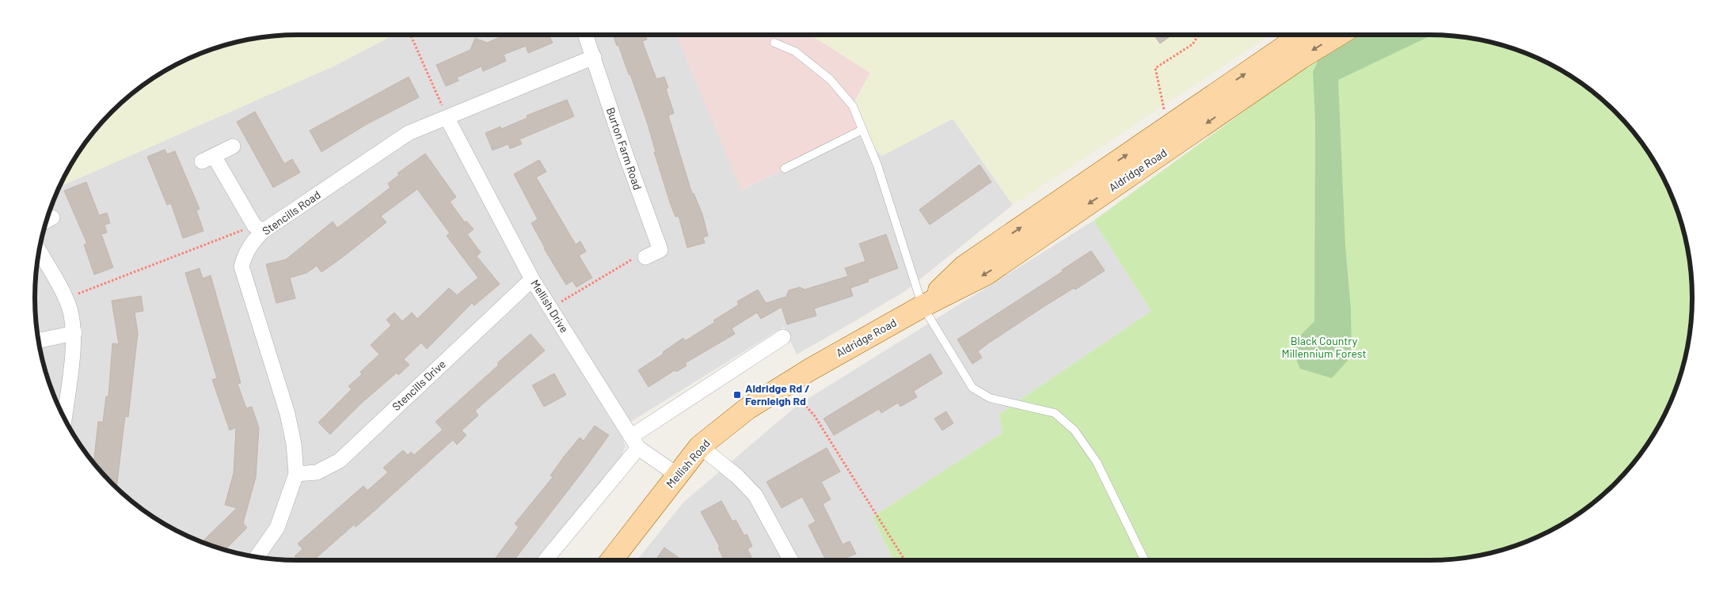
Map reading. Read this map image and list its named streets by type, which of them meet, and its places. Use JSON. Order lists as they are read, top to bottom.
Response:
{
  "streets": {
    "main road": ["Aldridge Road", "Mellish Road"],
    "street": [
      "Burton Farm Road",
      "Stencills Road",
      "Mellish Drive",
      "Stencills Drive"
    ]
  },
  "crossings": [
    ["Burton Farm Road", "Stencills Road"],
    ["Aldridge Road", "Mellish Road"],
    ["Stencills Road", "Mellish Drive"],
    ["Stencills Road", "Stencills Drive"],
    ["Mellish Drive", "Stencills Drive"],
    ["Mellish Drive", "Mellish Road"]
  ],
  "parks": ["Black Country Millennium Forest"],
  "places": {
    "transit": ["Aldridge Rd / Fernleigh Rd"]
  }
}
